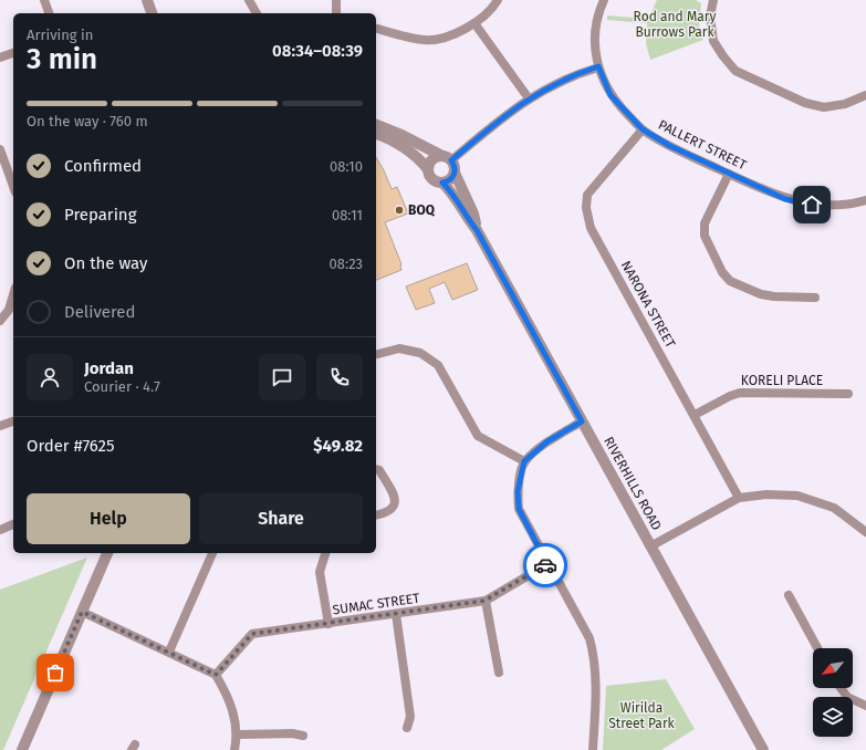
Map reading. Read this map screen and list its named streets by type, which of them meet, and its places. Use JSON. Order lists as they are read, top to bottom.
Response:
{
  "streets": {
    "street": [
      "PALLERT STREET",
      "NARONA STREET",
      "KORELI PLACE",
      "RIVERHILLS ROAD",
      "SUMAC STREET"
    ]
  },
  "crossings": [
    ["PALLERT STREET", "NARONA STREET"],
    ["NARONA STREET", "KORELI PLACE"]
  ],
  "parks": ["Rod and Mary Burrows Park", "Wirilda Street Park"],
  "places": ["BOQ"],
  "north": "bottom left",
  "page": {
    "heading": ["3 min", "Arriving in", "08:34–08:39"],
    "panel": [
      "Jordan",
      "Courier · 4.7",
      "Order #7625",
      "$49.82"
    ],
    "bar": "On the way · 760 m",
    "list": [
      ["Confirmed", "08:10"],
      ["Preparing", "08:11"],
      ["On the way", "08:23"],
      "Delivered"
    ],
    "buttons": ["Help", "Share"]
  }
}
